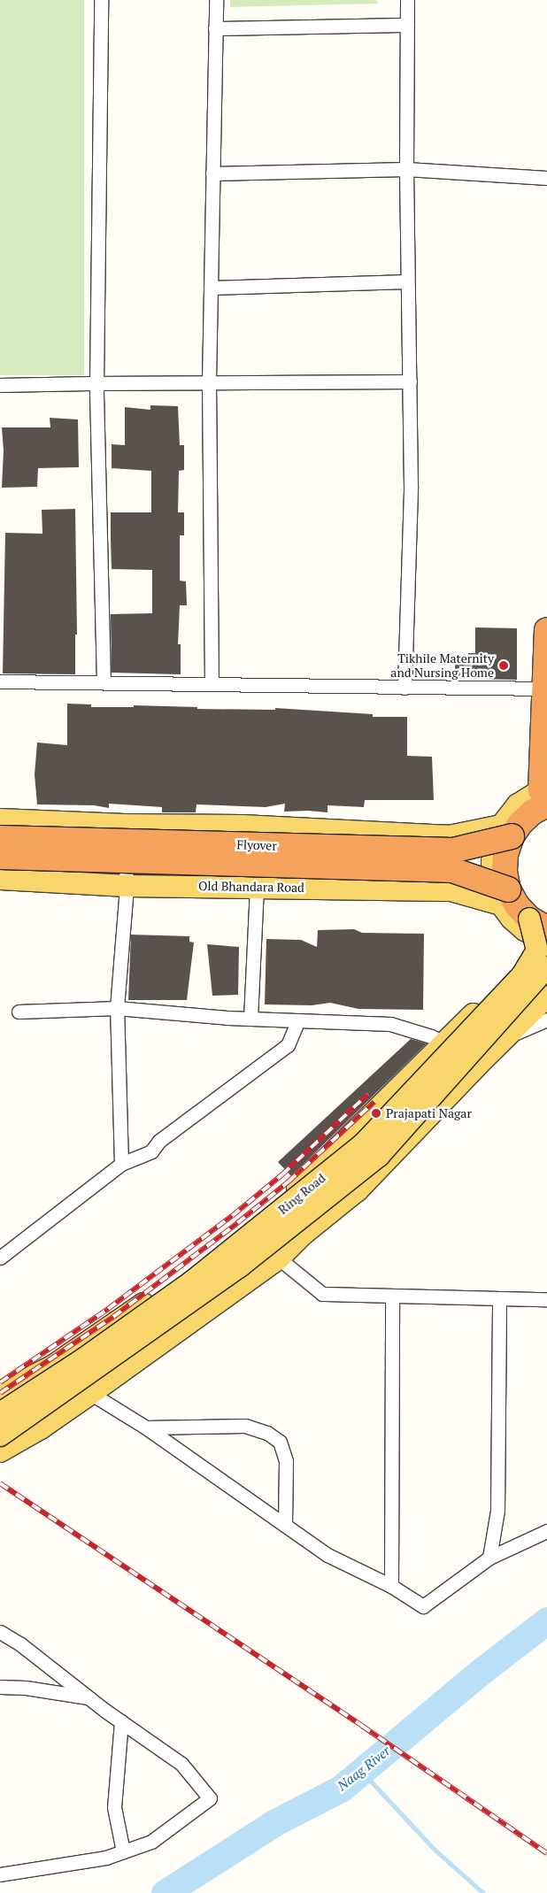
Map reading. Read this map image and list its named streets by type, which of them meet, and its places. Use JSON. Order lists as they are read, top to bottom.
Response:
{
  "streets": {
    "highway": ["Flyover"],
    "main road": ["Old Bhandara Road", "Ring Road"]
  },
  "crossings": [
    ["Flyover", "Old Bhandara Road"]
  ],
  "water": ["Naag River"],
  "places": ["Tikhile Maternity and Nursing Home", "Prajapati Nagar"]
}
